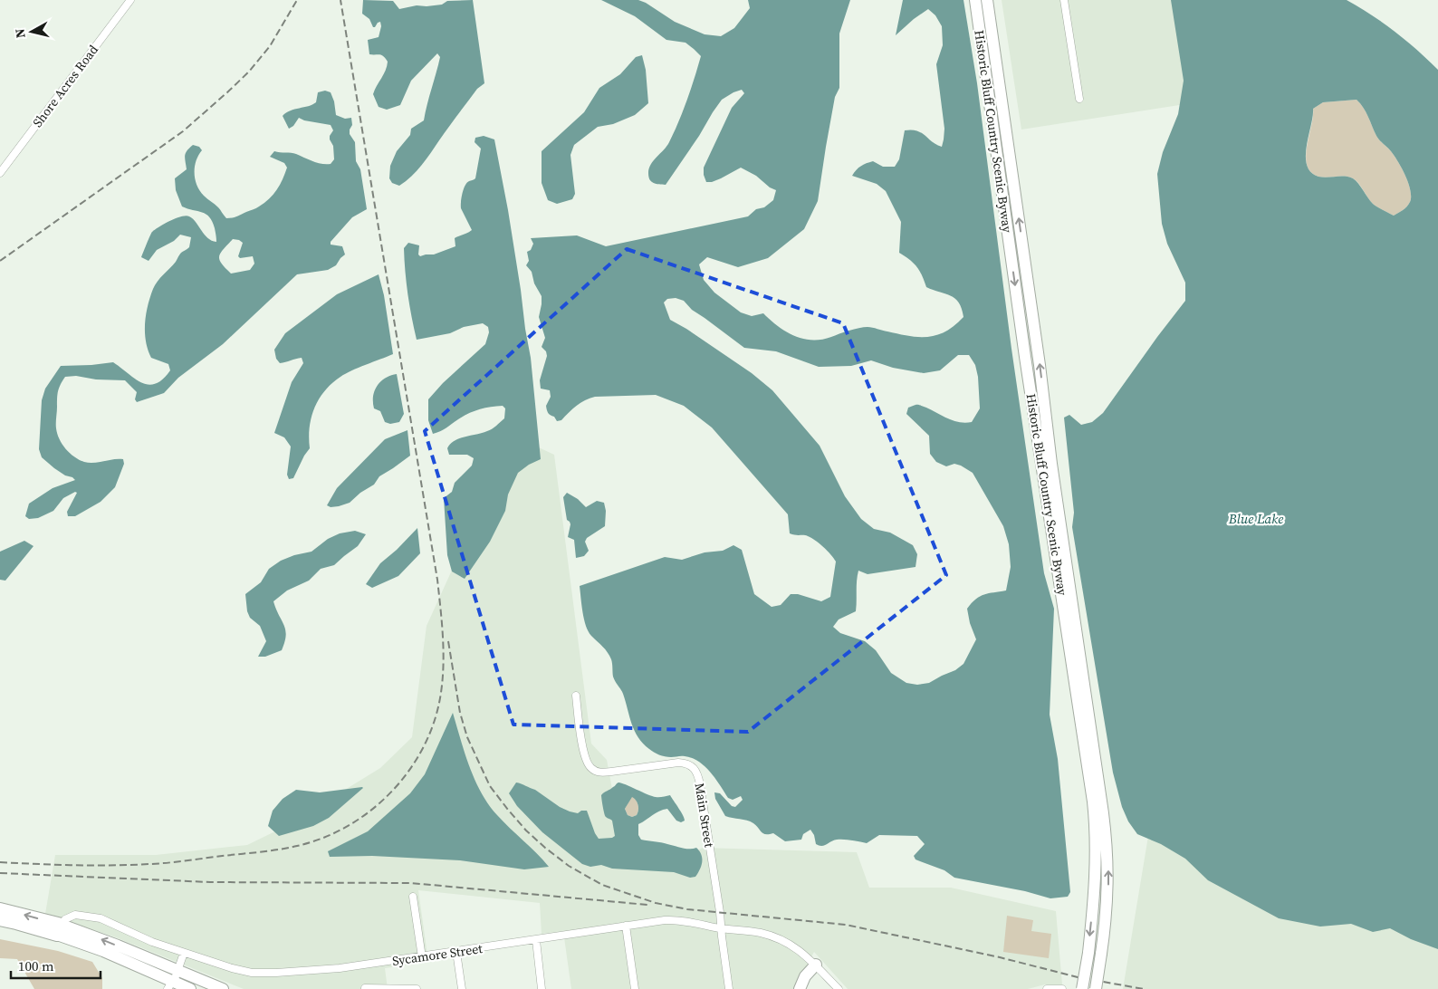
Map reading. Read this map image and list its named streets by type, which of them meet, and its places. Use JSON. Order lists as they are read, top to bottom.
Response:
{
  "streets": {
    "main road": ["Historic Bluff Country Scenic Byway"],
    "street": ["Shore Acres Road", "Main Street", "Sycamore Street"]
  },
  "crossings": [
    ["Main Street", "Sycamore Street"]
  ],
  "water": ["Blue Lake"],
  "scale_bar": "100 m",
  "north": "left"
}
